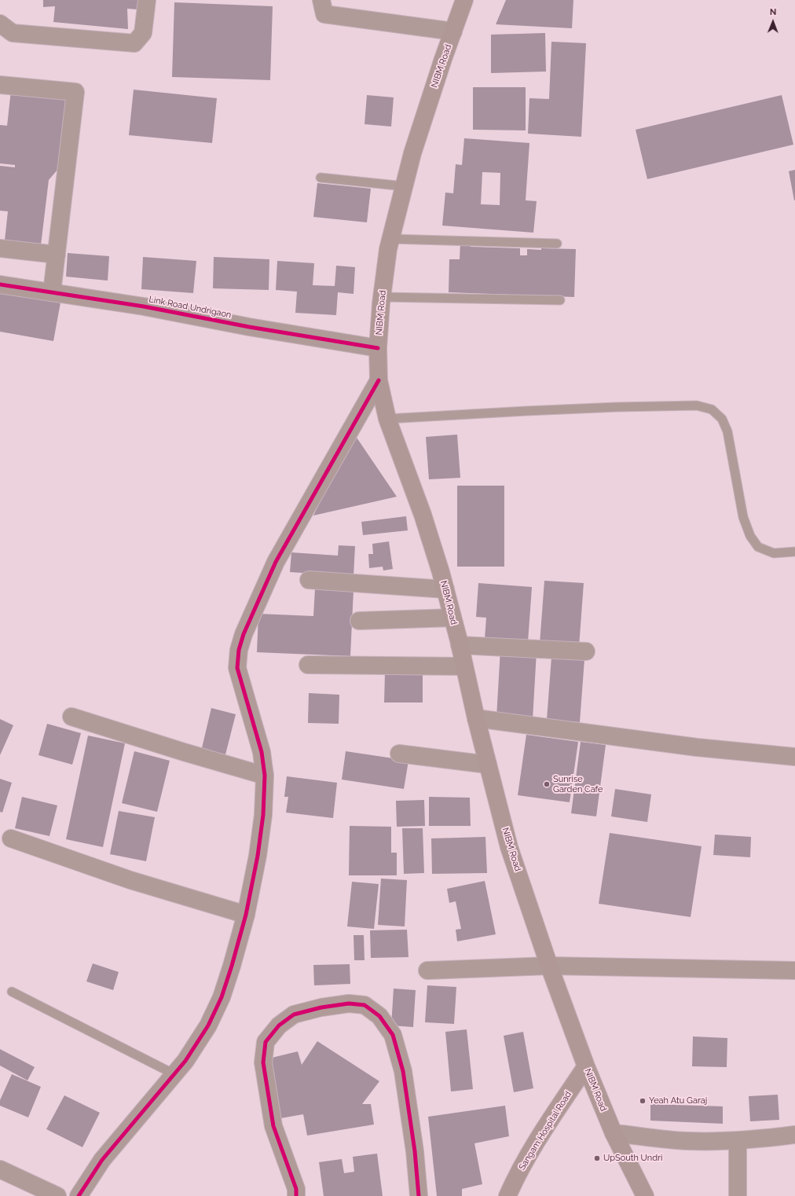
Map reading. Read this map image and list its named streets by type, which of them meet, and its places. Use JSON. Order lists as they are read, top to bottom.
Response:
{
  "streets": {
    "main road": ["NIBM Road", "Sangam Hospital Road"],
    "street": ["Link Road Undrigaon"]
  },
  "crossings": [
    ["NIBM Road", "Link Road Undrigaon"],
    ["NIBM Road", "Sangam Hospital Road"]
  ],
  "places": ["Sunrise Garden Cafe", "Yeah Atu Garaj", "UpSouth Undri"],
  "north": "top"
}
